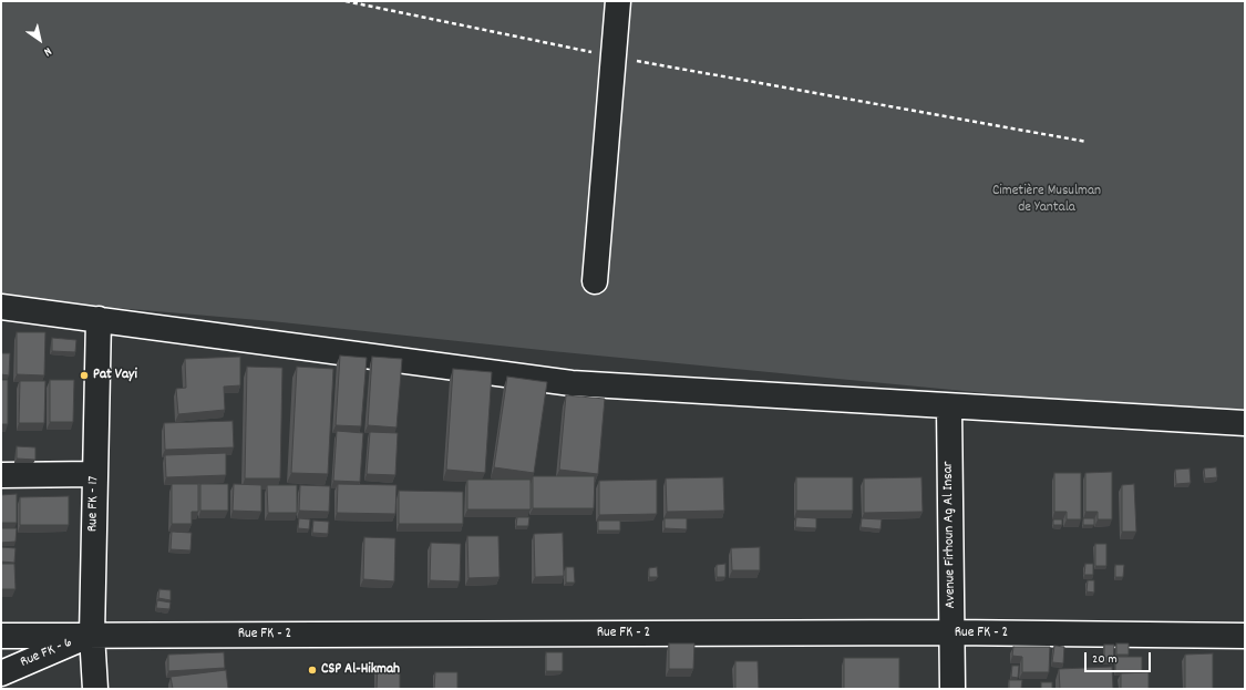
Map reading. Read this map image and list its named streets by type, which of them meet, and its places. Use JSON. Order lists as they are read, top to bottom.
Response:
{
  "streets": {
    "street": [
      "Rue FK - 17",
      "Avenue Firhoun Ag Al Insar",
      "Rue FK - 2",
      "Rue FK - 6"
    ]
  },
  "crossings": [
    ["Rue FK - 17", "Rue FK - 2"],
    ["Rue FK - 17", "Rue FK - 6"],
    ["Avenue Firhoun Ag Al Insar", "Rue FK - 2"],
    ["Rue FK - 2", "Rue FK - 6"]
  ],
  "parks": ["Cimetière Musulman de Yantala"],
  "places": ["Pat Vayi", "CSP Al-Hikmah"],
  "scale_bar": "20 m",
  "north": "bottom right"
}
